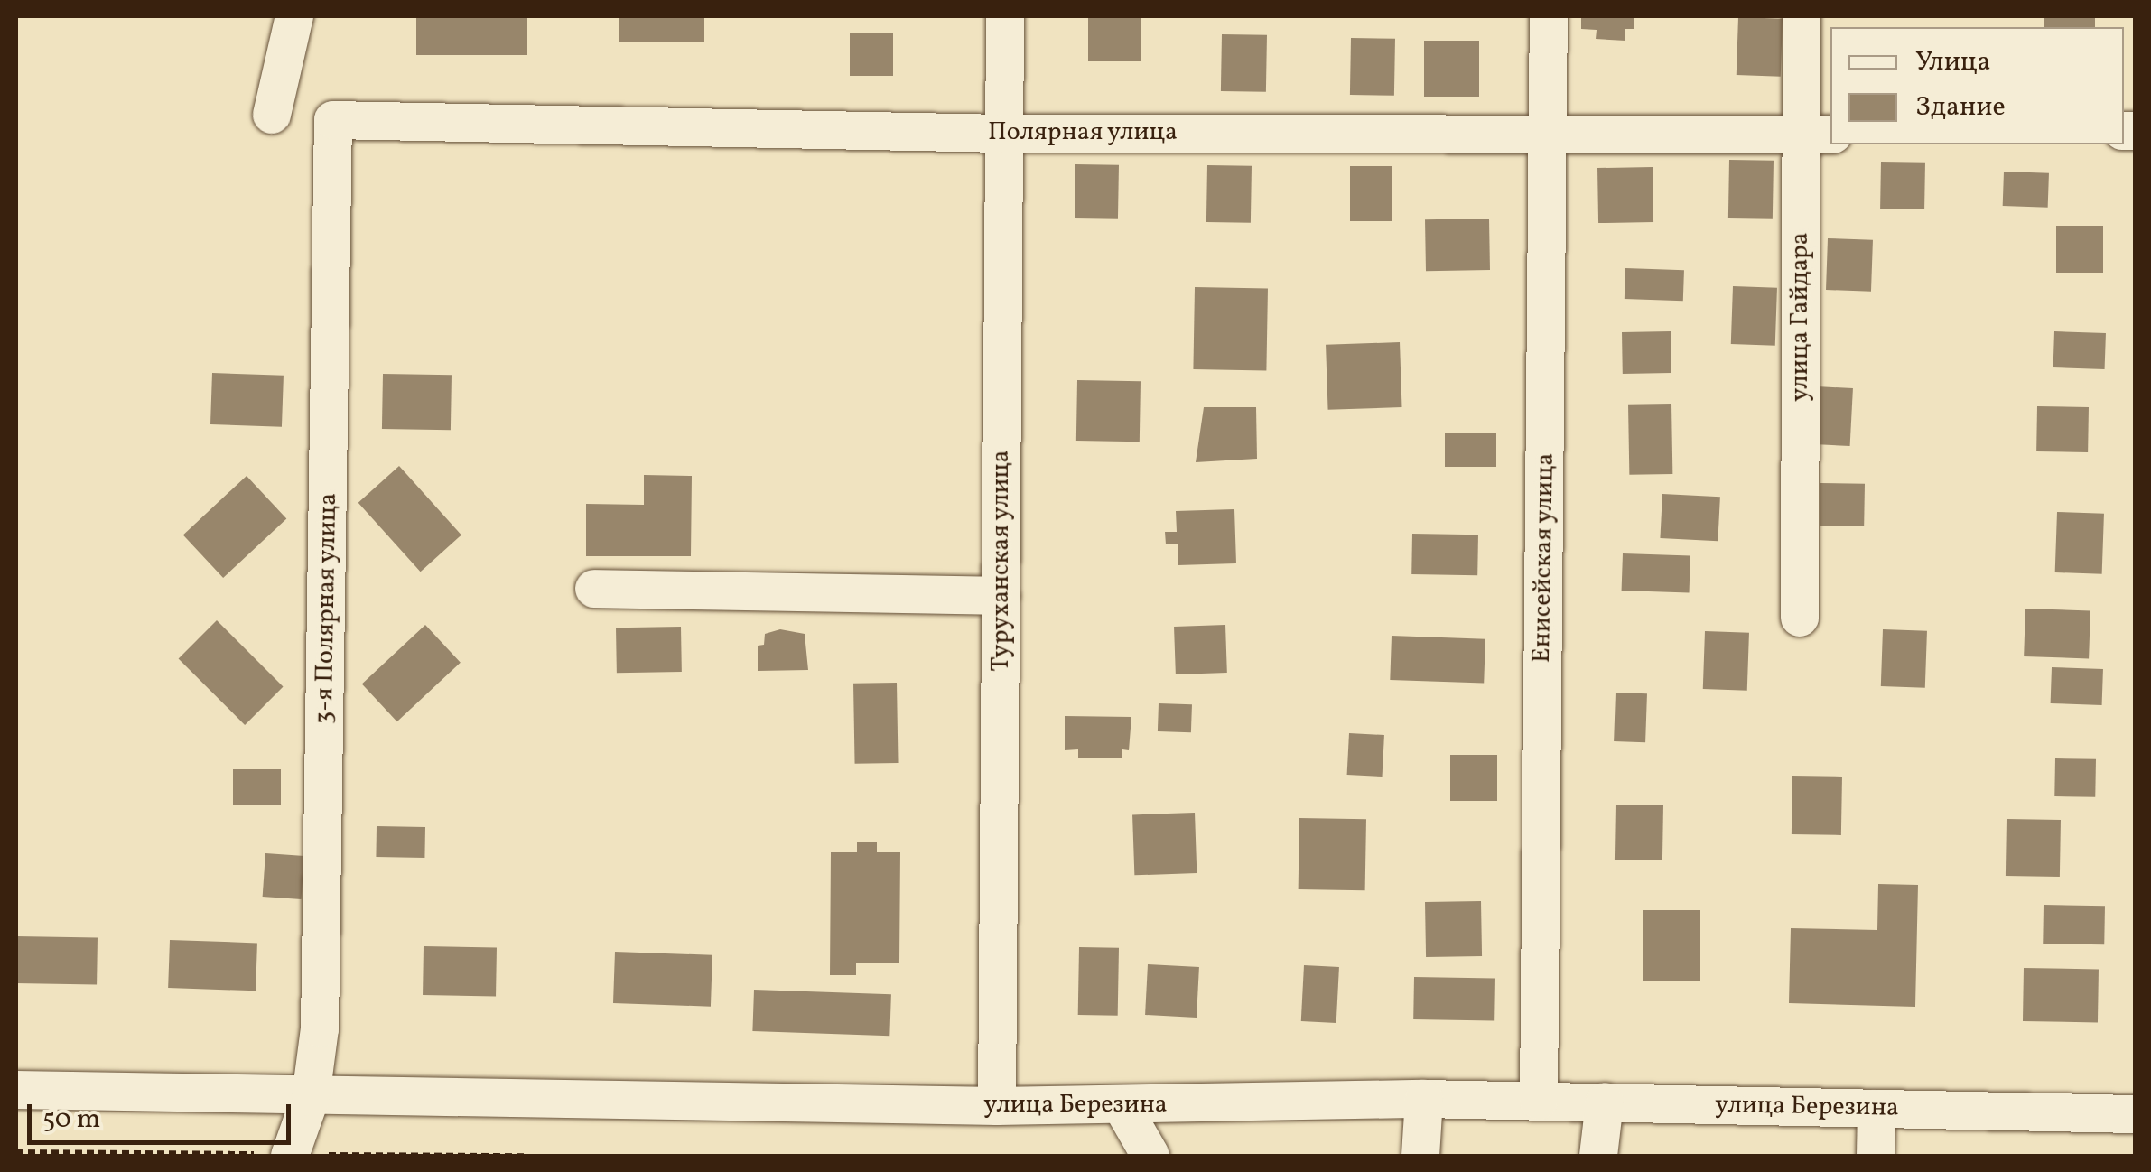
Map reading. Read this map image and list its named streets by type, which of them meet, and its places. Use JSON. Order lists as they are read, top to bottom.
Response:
{
  "streets": {
    "street": [
      "Полярная улица",
      "улица Гайдара",
      "Енисейская улица",
      "Туруханская улица",
      "3-я Полярная улица",
      "улица Березина"
    ]
  },
  "crossings": [
    ["Полярная улица", "улица Гайдара"],
    ["Полярная улица", "Енисейская улица"],
    ["Полярная улица", "Туруханская улица"],
    ["Полярная улица", "3-я Полярная улица"],
    ["Енисейская улица", "улица Березина"],
    ["Туруханская улица", "улица Березина"],
    ["3-я Полярная улица", "улица Березина"]
  ],
  "legend": ["Улица", "Здание"],
  "scale_bar": "50 m"
}
